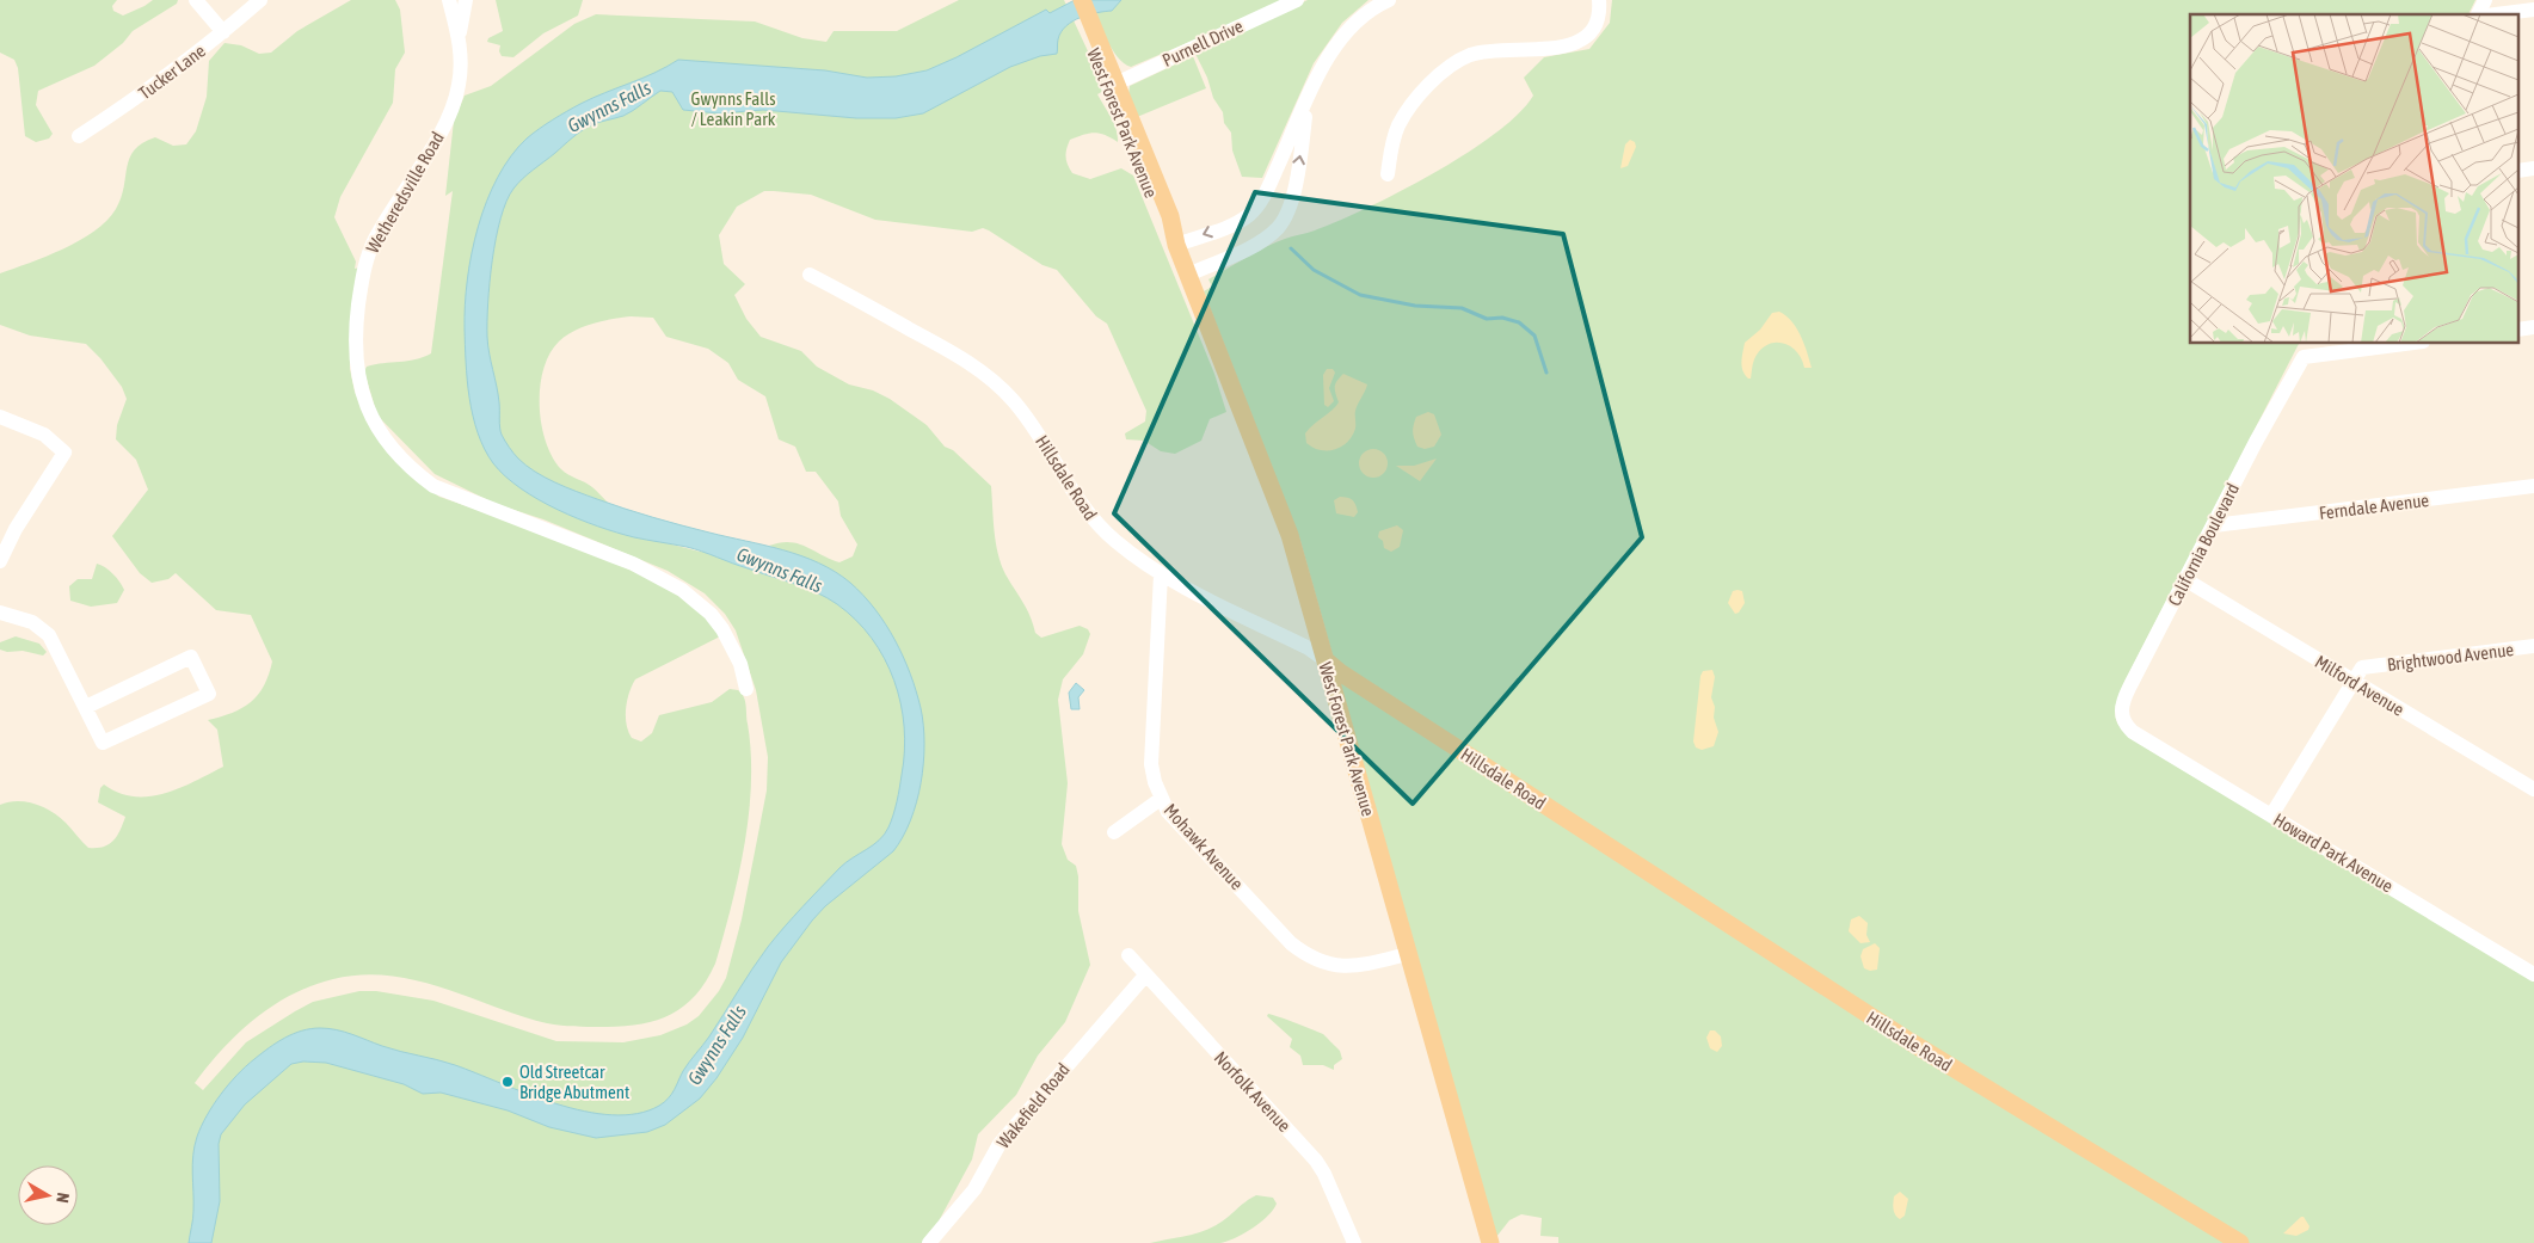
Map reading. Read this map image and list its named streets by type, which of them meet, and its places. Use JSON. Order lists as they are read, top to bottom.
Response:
{
  "streets": {
    "main road": ["West Forest Park Avenue", "Hillsdale Road"],
    "street": [
      "Purnell Drive",
      "Tucker Lane",
      "Wetheredsville Road",
      "Ferndale Avenue",
      "California Boulevard",
      "Brightwood Avenue",
      "Milford Avenue",
      "Mohawk Avenue",
      "Howard Park Avenue",
      "Norfolk Avenue",
      "Wakefield Road"
    ]
  },
  "crossings": [
    ["Purnell Drive", "West Forest Park Avenue"],
    ["West Forest Park Avenue", "Hillsdale Road"],
    ["West Forest Park Avenue", "Mohawk Avenue"],
    ["Hillsdale Road", "Mohawk Avenue"],
    ["Ferndale Avenue", "California Boulevard"],
    ["California Boulevard", "Milford Avenue"],
    ["California Boulevard", "Howard Park Avenue"],
    ["Brightwood Avenue", "Milford Avenue"],
    ["Brightwood Avenue", "Howard Park Avenue"],
    ["Norfolk Avenue", "Wakefield Road"]
  ],
  "water": ["Gwynns Falls"],
  "parks": ["Gwynns Falls / Leakin Park"],
  "places": ["Old Streetcar Bridge Abutment"],
  "north": "right"
}
